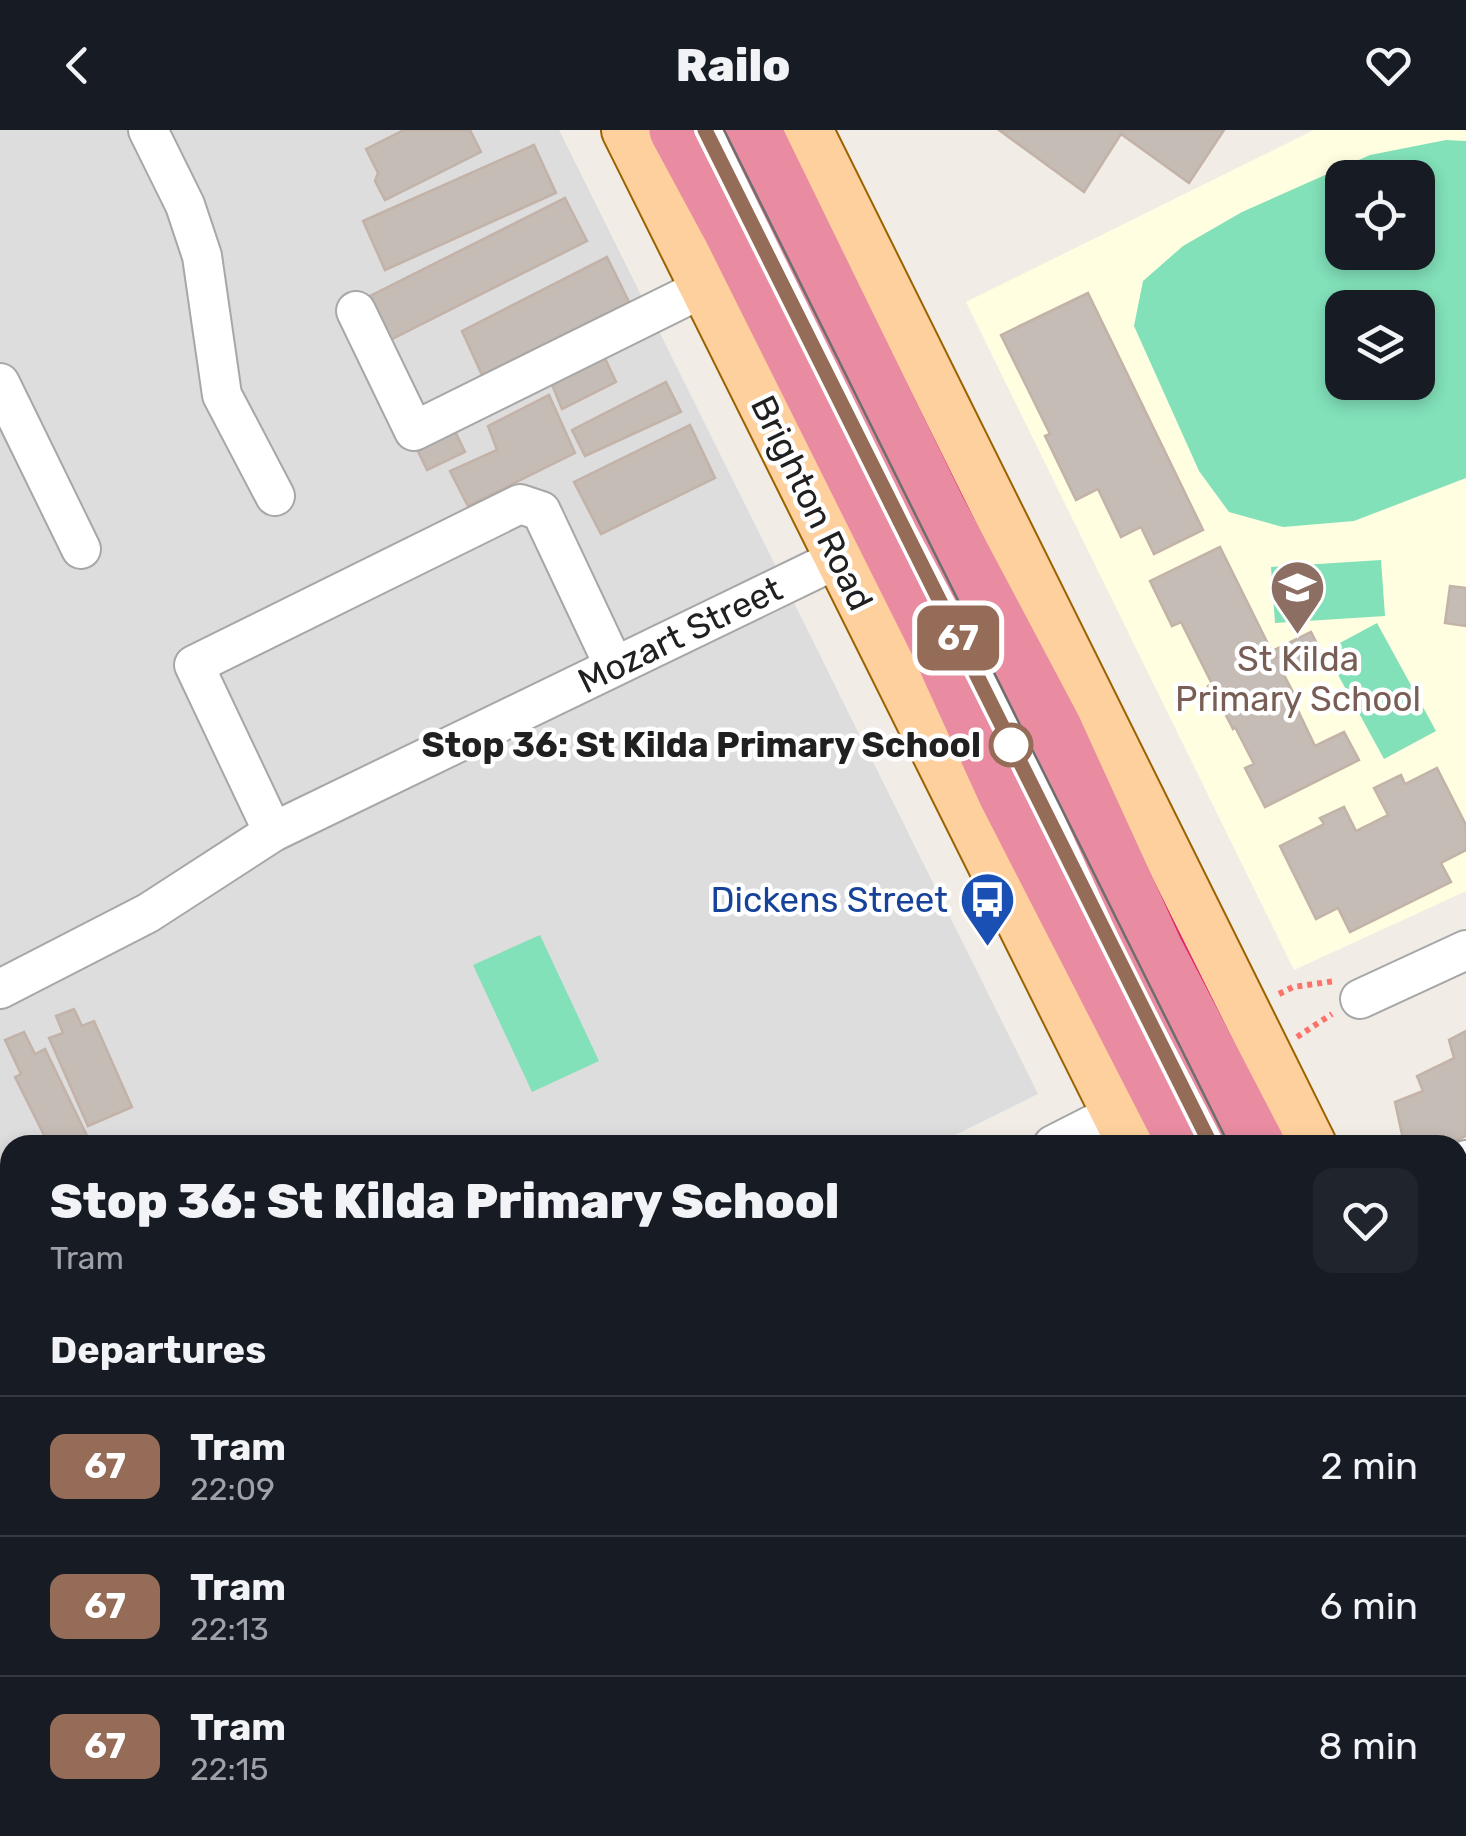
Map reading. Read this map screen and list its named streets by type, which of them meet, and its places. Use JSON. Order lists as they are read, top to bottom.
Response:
{
  "streets": {
    "highway": ["Brighton Road"],
    "street": ["Mozart Street"]
  },
  "crossings": [
    ["Brighton Road", "Mozart Street"]
  ],
  "places": {
    "school or university": ["St Kilda Primary School"],
    "other": ["Stop 36: St Kilda Primary School"],
    "bus stop": ["Dickens Street"]
  },
  "lines": ["tram line 67"],
  "page": {
    "header": "Railo",
    "on_map": "67",
    "heading": [
      ["Stop 36: St Kilda Primary School", "Tram"],
      "Departures"
    ],
    "list": [
      {
        "mark": "67",
        "name": "Tram",
        "note": "22:09",
        "value": "2 min"
      },
      {
        "mark": "67",
        "name": "Tram",
        "note": "22:13",
        "value": "6 min"
      },
      {
        "mark": "67",
        "name": "Tram",
        "note": "22:15",
        "value": "8 min"
      }
    ]
  }
}
